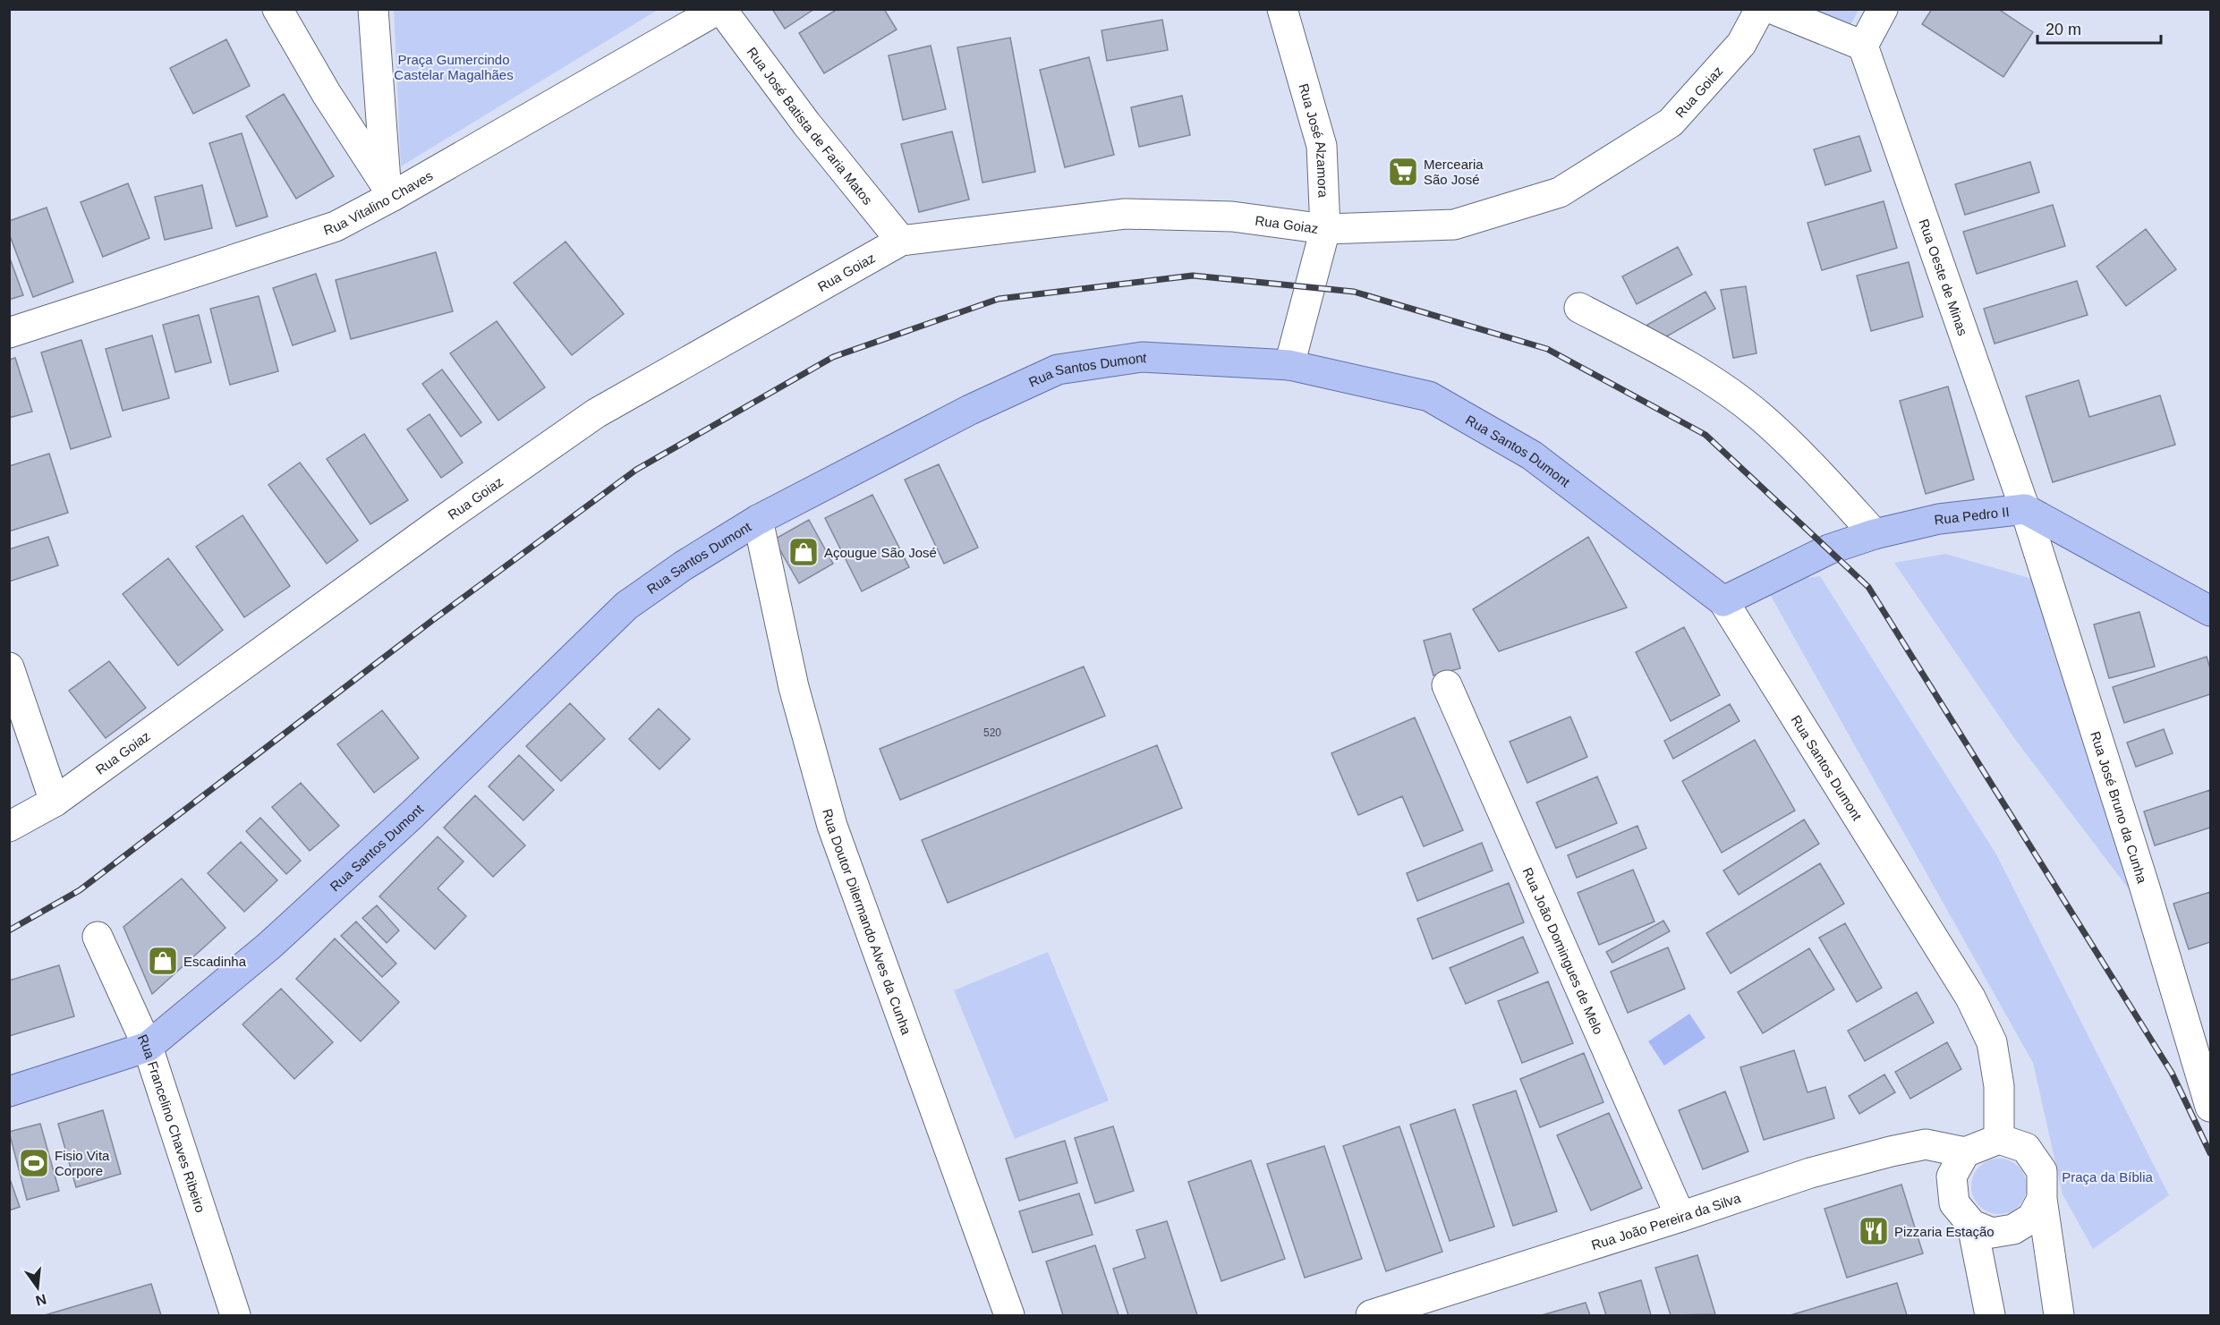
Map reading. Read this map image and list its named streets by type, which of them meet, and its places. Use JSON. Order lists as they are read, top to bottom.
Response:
{
  "streets": {
    "main road": ["Rua Santos Dumont", "Rua Pedro II"],
    "street": [
      "Rua Goiaz",
      "Rua José Batista de Faria Matos",
      "Rua José Alzamora",
      "Rua Vitalino Chaves",
      "Rua Oeste de Minas",
      "Rua José Bruno da Cunha",
      "Rua Doutor Dilermando Alves da Cunha",
      "Rua João Domingues de Melo",
      "Rua Francelino Chaves Ribeiro",
      "Rua João Pereira da Silva"
    ]
  },
  "crossings": [
    ["Rua Goiaz", "Rua José Batista de Faria Matos"],
    ["Rua Goiaz", "Rua José Alzamora"],
    ["Rua José Batista de Faria Matos", "Rua Vitalino Chaves"],
    ["Rua José Alzamora", "Rua Santos Dumont"],
    ["Rua Oeste de Minas", "Rua Pedro II"],
    ["Rua Oeste de Minas", "Rua José Bruno da Cunha"],
    ["Rua Santos Dumont", "Rua Pedro II"],
    ["Rua Santos Dumont", "Rua Doutor Dilermando Alves da Cunha"],
    ["Rua Santos Dumont", "Rua Francelino Chaves Ribeiro"],
    ["Rua Santos Dumont", "Rua João Pereira da Silva"],
    ["Rua Pedro II", "Rua José Bruno da Cunha"],
    ["Rua João Domingues de Melo", "Rua João Pereira da Silva"]
  ],
  "parks": ["Praça Gumercindo Castelar Magalhães", "Praça da Bíblia"],
  "places": {
    "supermarket": ["Mercearia São José"],
    "shop": ["Açougue São José", "Escadinha"],
    "sports": ["Fisio Vita Corpore"],
    "restaurant": ["Pizzaria Estação"]
  },
  "house_numbers": ["520"],
  "scale_bar": "20 m",
  "north": "bottom"
}
